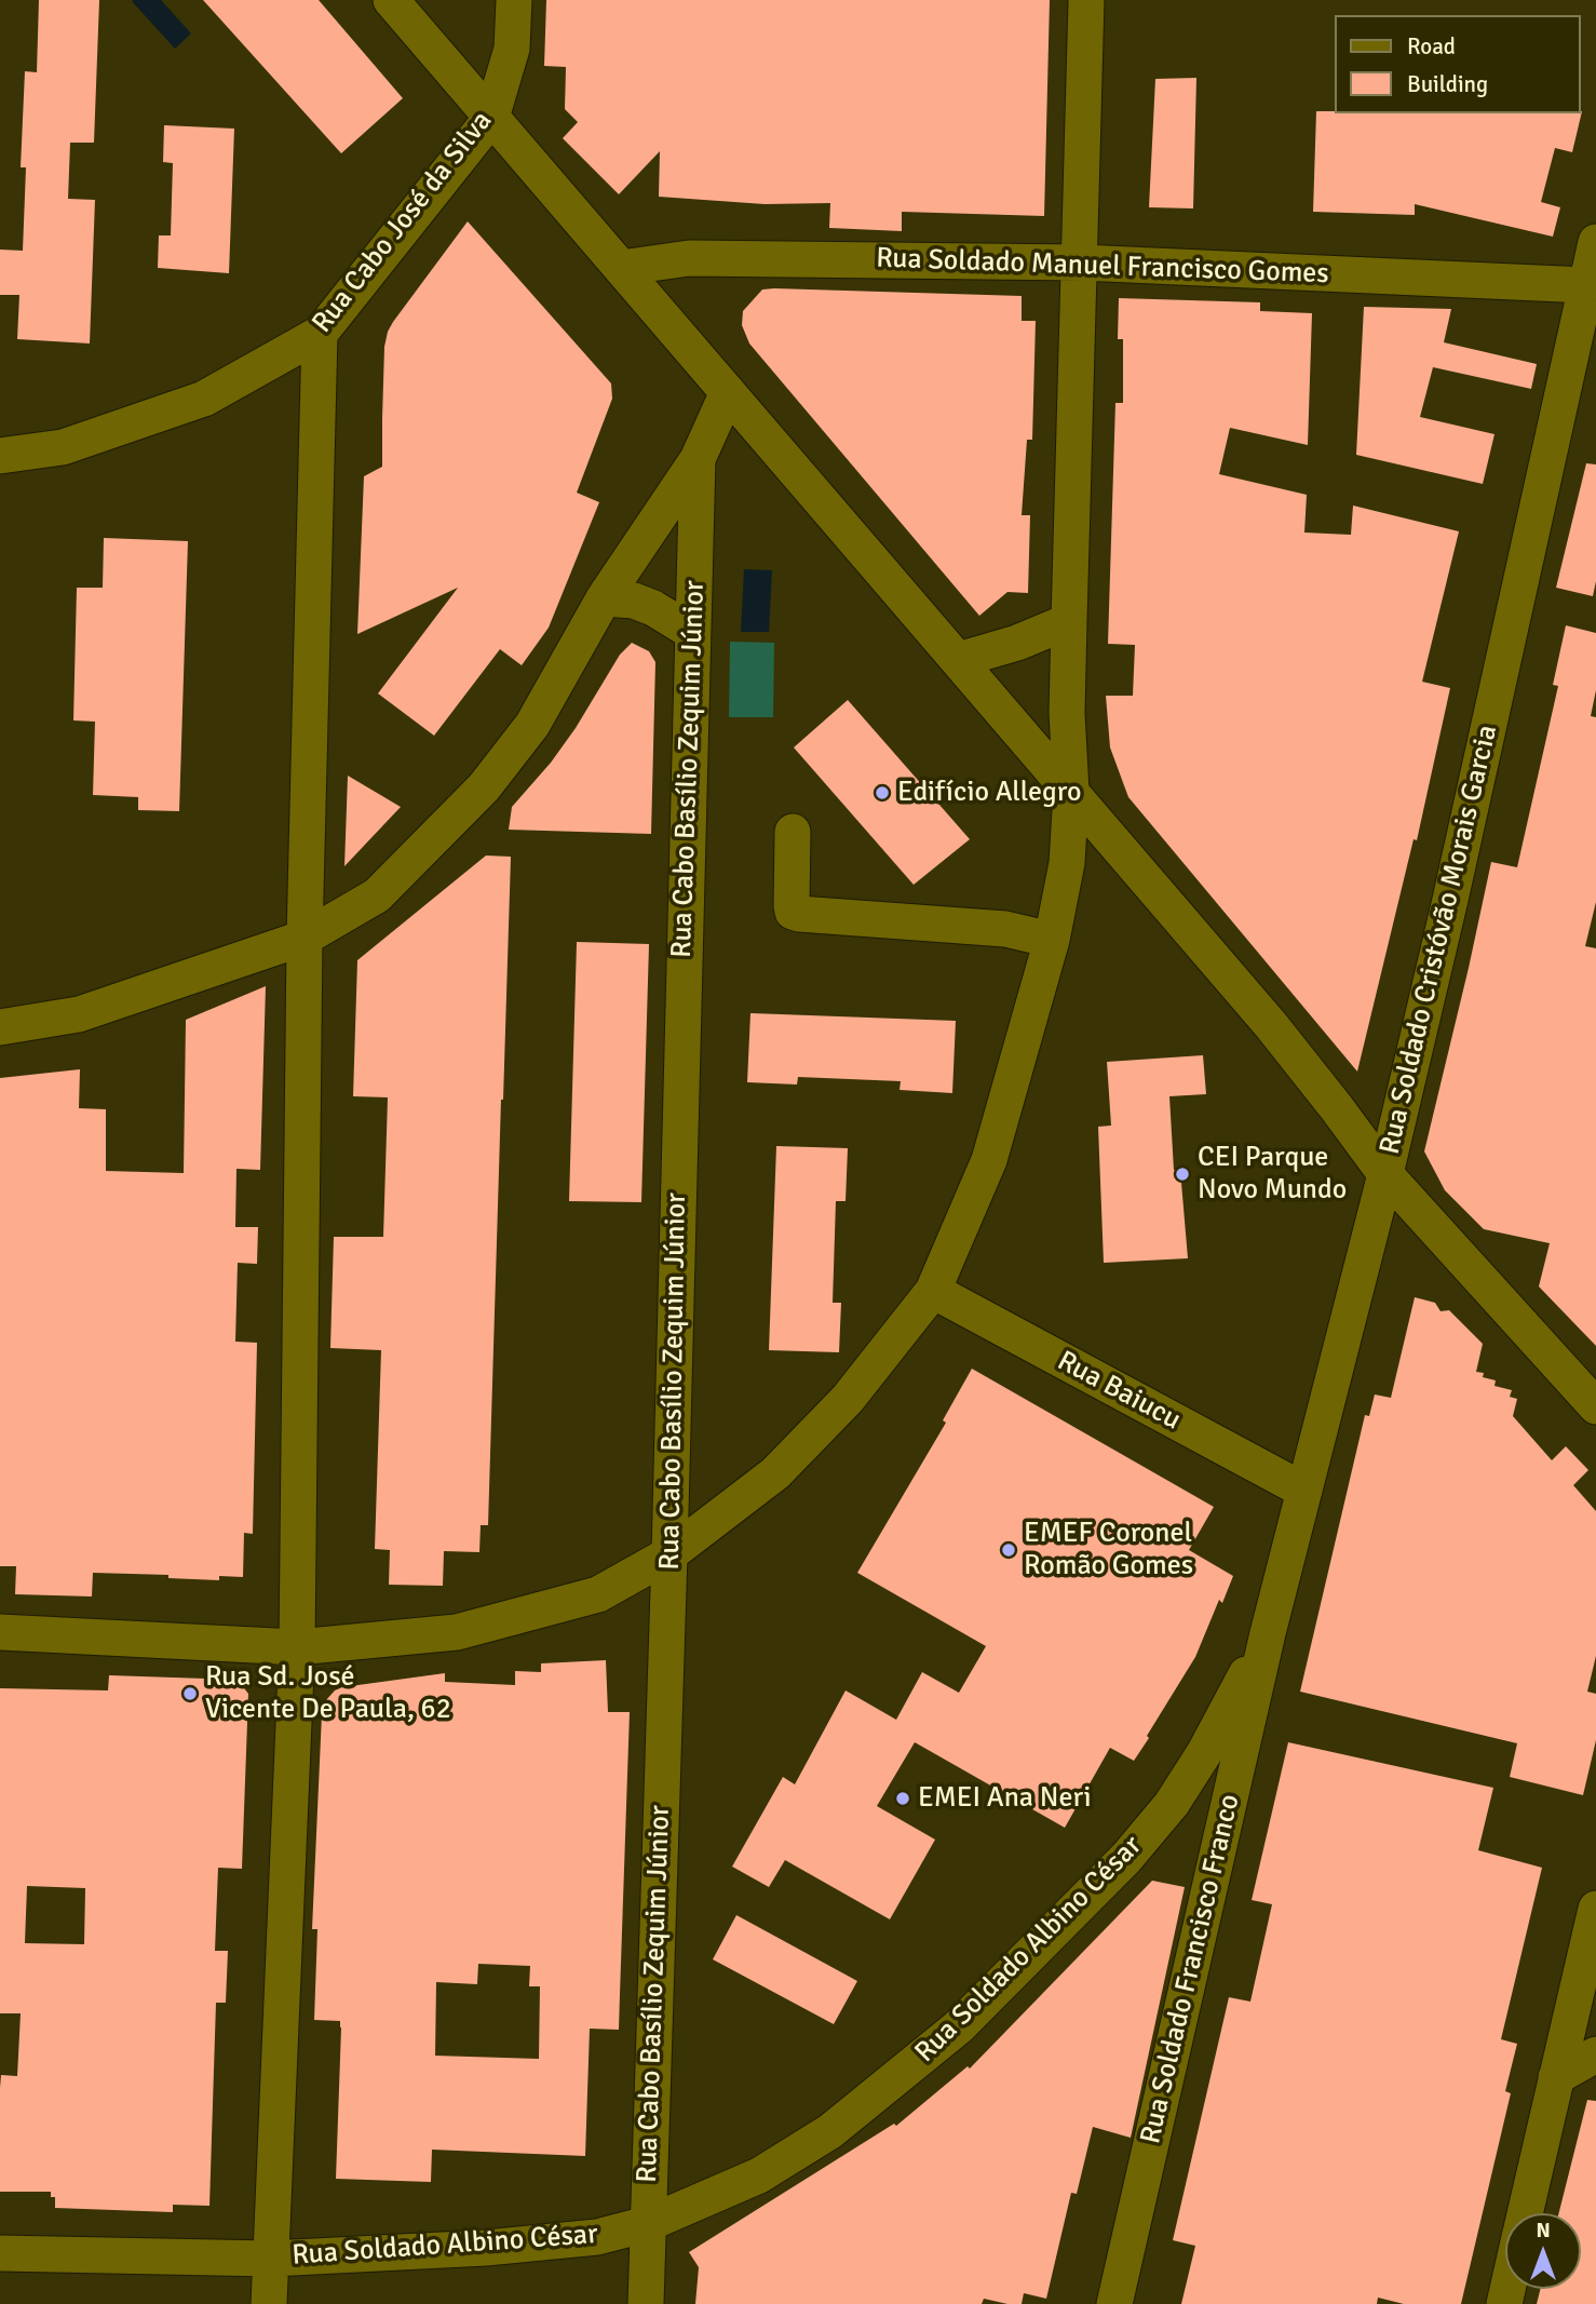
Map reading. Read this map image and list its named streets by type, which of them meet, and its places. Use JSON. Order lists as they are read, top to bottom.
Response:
{
  "streets": {
    "street": [
      "Rua Cabo José da Silva",
      "Rua Soldado Manuel Francisco Gomes",
      "Rua Cabo Basílio Zequim Júnior",
      "Rua Soldado Cristóvão Morais Garcia",
      "Rua Baiucu",
      "Rua Soldado Albino César",
      "Rua Soldado Francisco Franco"
    ]
  },
  "crossings": [
    ["Rua Soldado Manuel Francisco Gomes", "Rua Soldado Cristóvão Morais Garcia"],
    ["Rua Cabo Basílio Zequim Júnior", "Rua Soldado Albino César"],
    ["Rua Soldado Cristóvão Morais Garcia", "Rua Baiucu"],
    ["Rua Soldado Cristóvão Morais Garcia", "Rua Soldado Albino César"],
    ["Rua Soldado Cristóvão Morais Garcia", "Rua Soldado Francisco Franco"],
    ["Rua Soldado Albino César", "Rua Soldado Francisco Franco"]
  ],
  "places": [
    "Edifício Allegro",
    "CEI Parque Novo Mundo",
    "EMEF Coronel Romão Gomes",
    "Rua Sd. José Vicente De Paula, 62",
    "EMEI Ana Neri"
  ],
  "legend": ["Road", "Building"],
  "north": "top"
}
